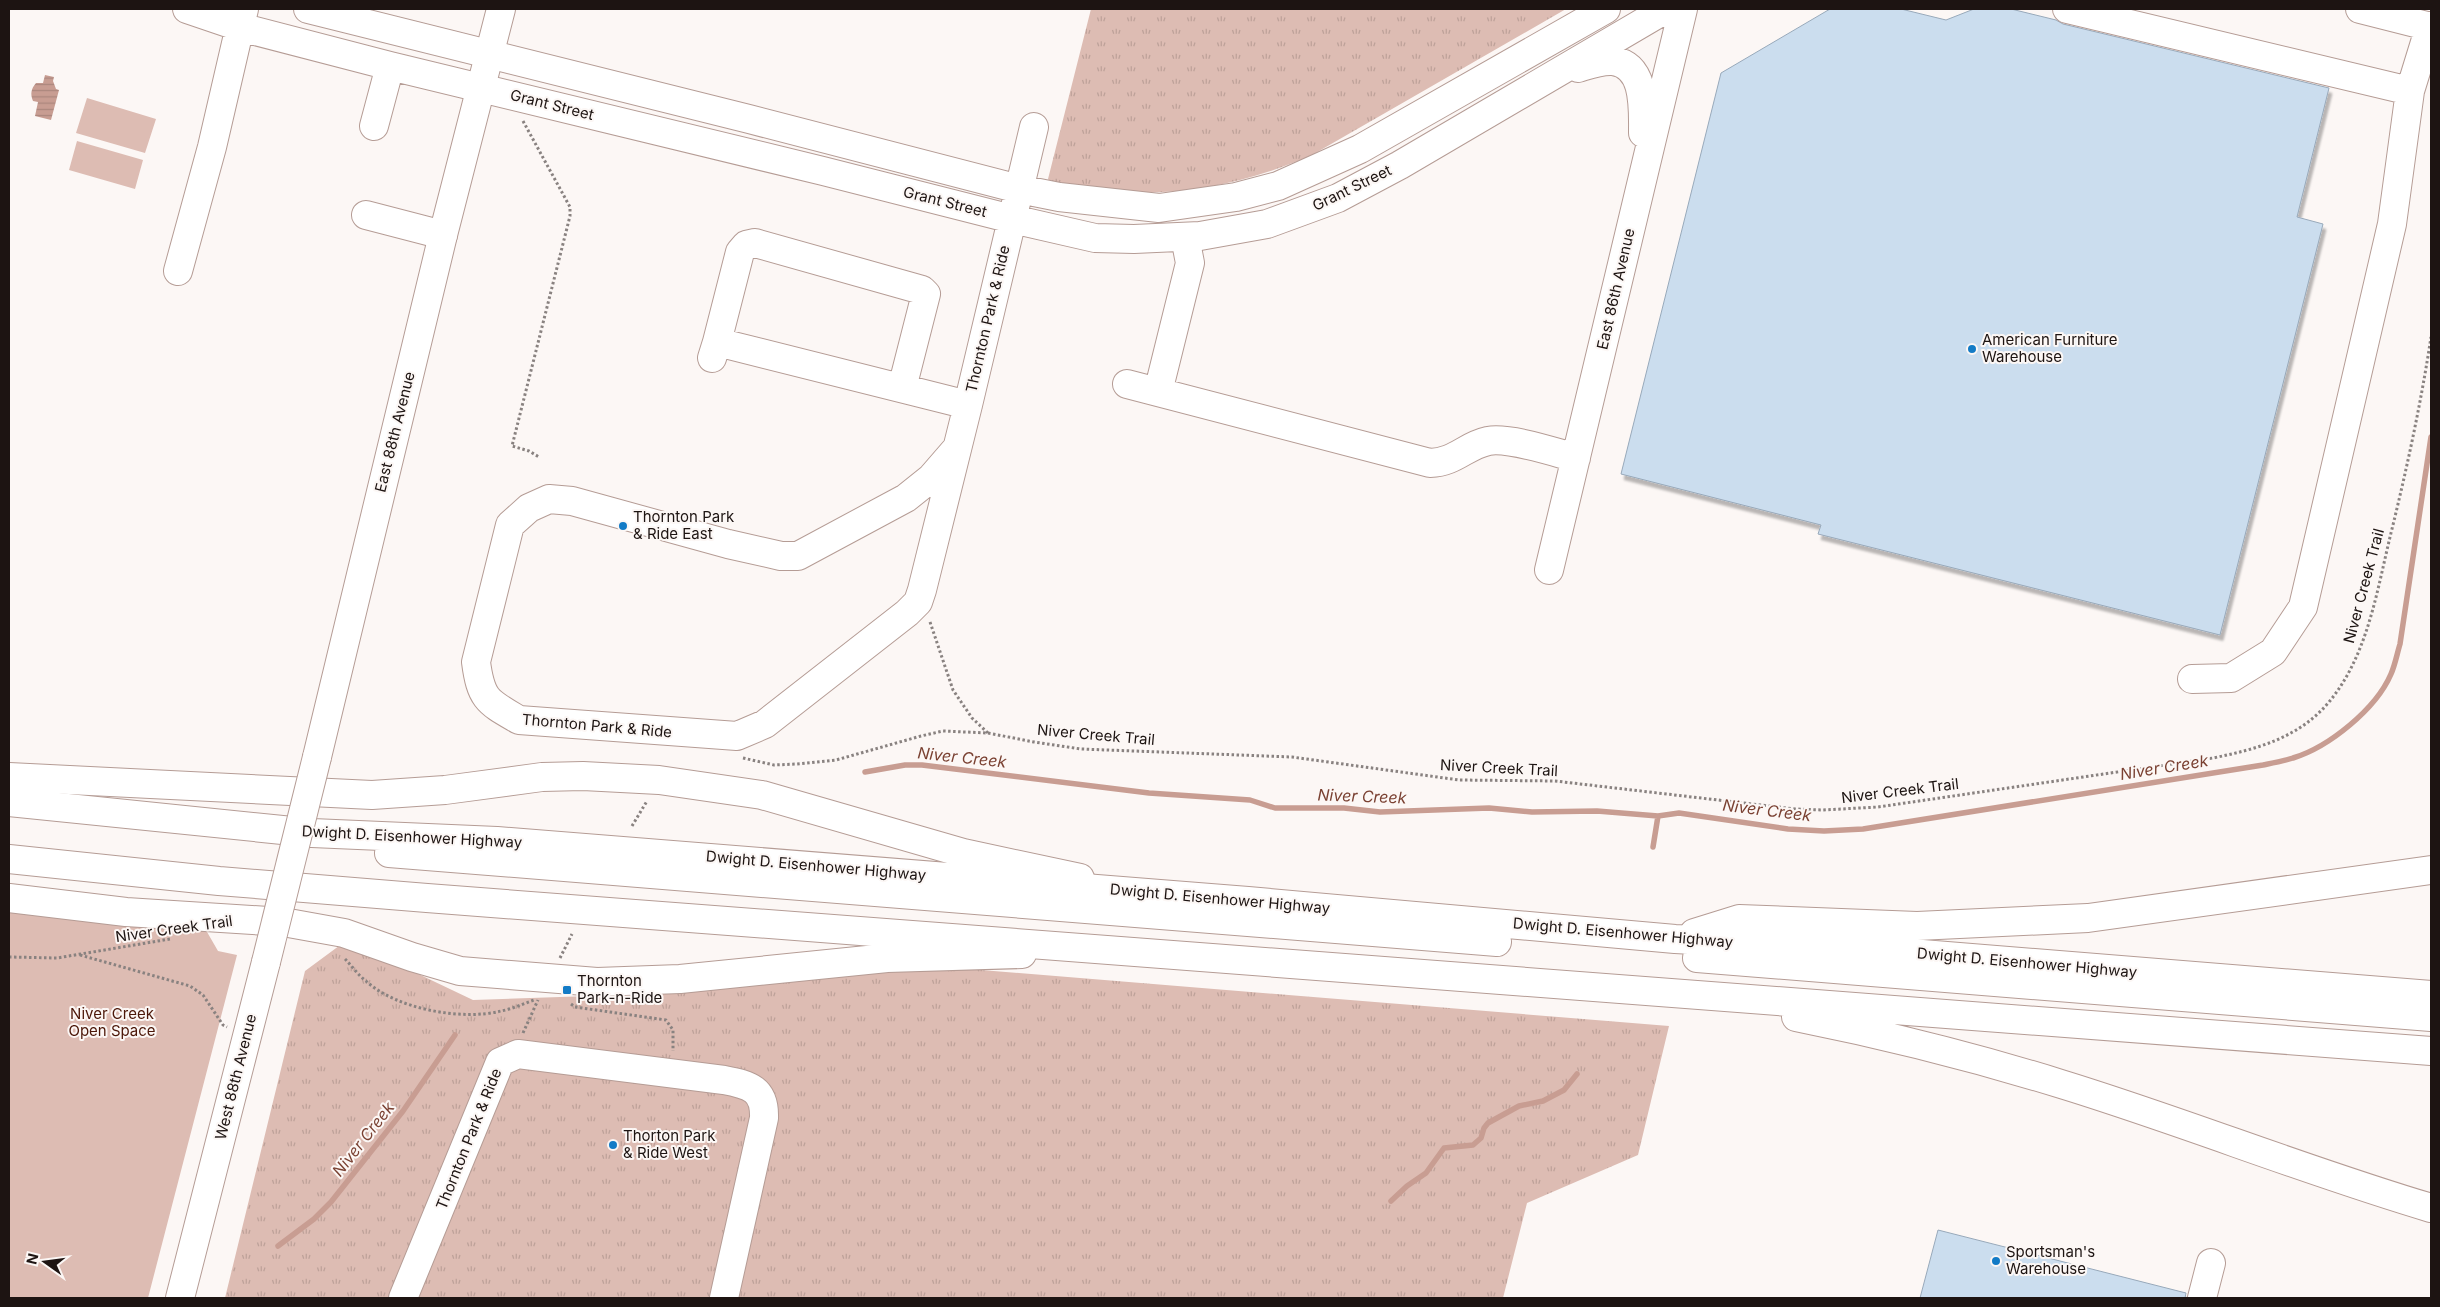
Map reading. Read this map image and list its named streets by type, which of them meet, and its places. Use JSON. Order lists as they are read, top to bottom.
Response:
{
  "streets": {
    "main road": [
      "Grant Street",
      "East 86th Avenue",
      "Thornton Park & Ride",
      "East 88th Avenue",
      "Dwight D. Eisenhower Highway",
      "West 88th Avenue"
    ],
    "path": ["Niver Creek Trail"]
  },
  "crossings": [
    ["Grant Street", "Thornton Park & Ride"],
    ["Grant Street", "East 88th Avenue"],
    ["East 88th Avenue", "West 88th Avenue"]
  ],
  "water": ["Niver Creek"],
  "parks": ["Niver Creek Open Space"],
  "places": {
    "other": [
      "American Furniture Warehouse",
      "Thornton Park & Ride East",
      "Thorton Park & Ride West",
      "Sportsman's Warehouse"
    ],
    "transit": ["Thornton Park-n-Ride"]
  },
  "north": "left"
}
